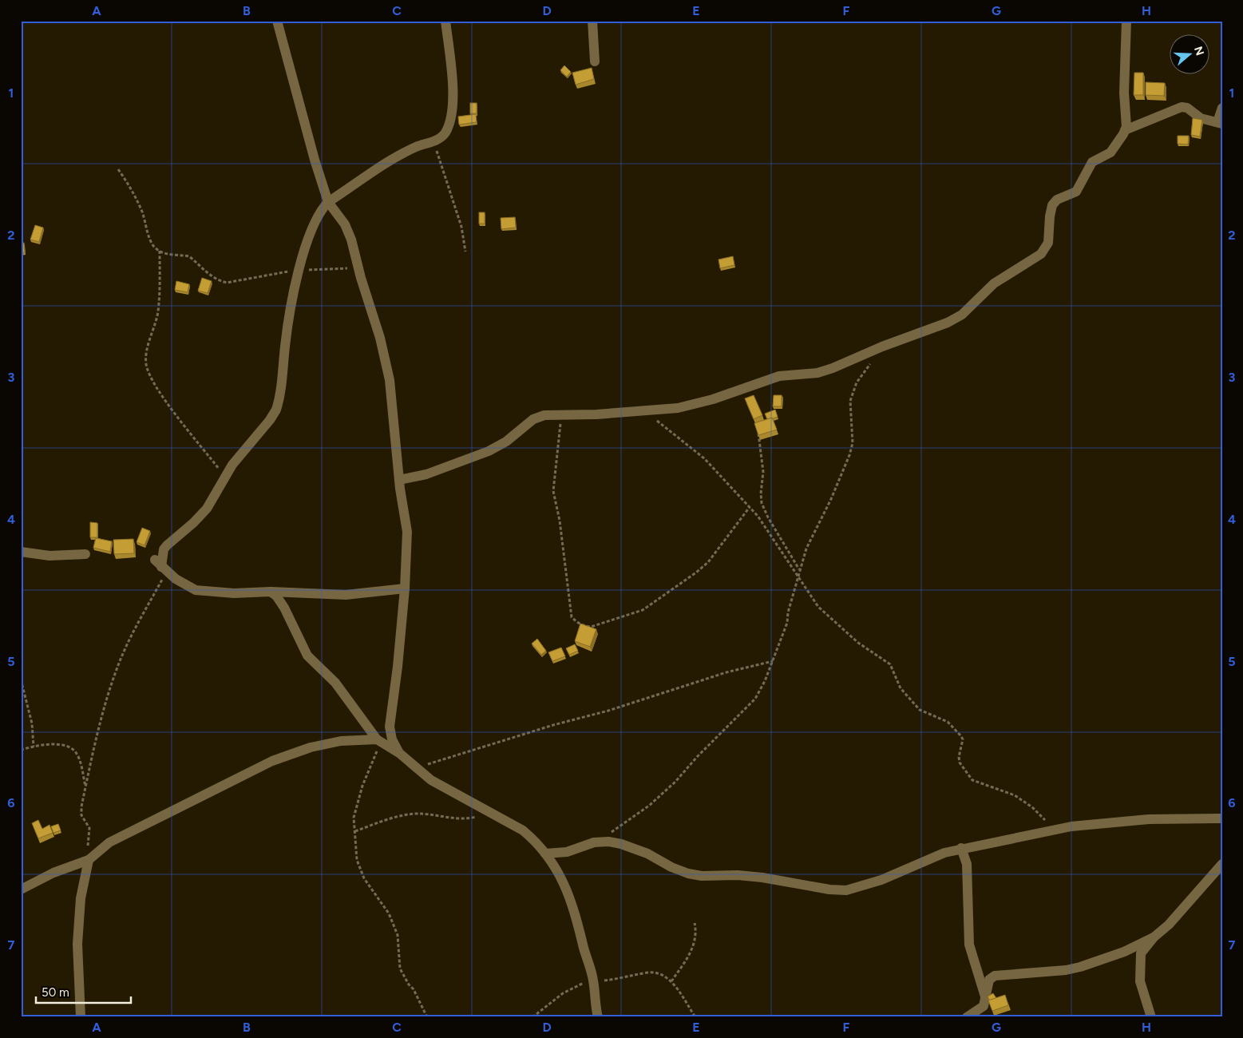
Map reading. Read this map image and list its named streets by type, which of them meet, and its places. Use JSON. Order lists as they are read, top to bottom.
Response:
{
  "scale_bar": "50 m",
  "north": "right",
  "grid": {
    "columns": [
      "A",
      "B",
      "C",
      "D",
      "E",
      "F",
      "G",
      "H"
    ],
    "rows": [
      "1",
      "2",
      "3",
      "4",
      "5",
      "6",
      "7"
    ]
  }
}
